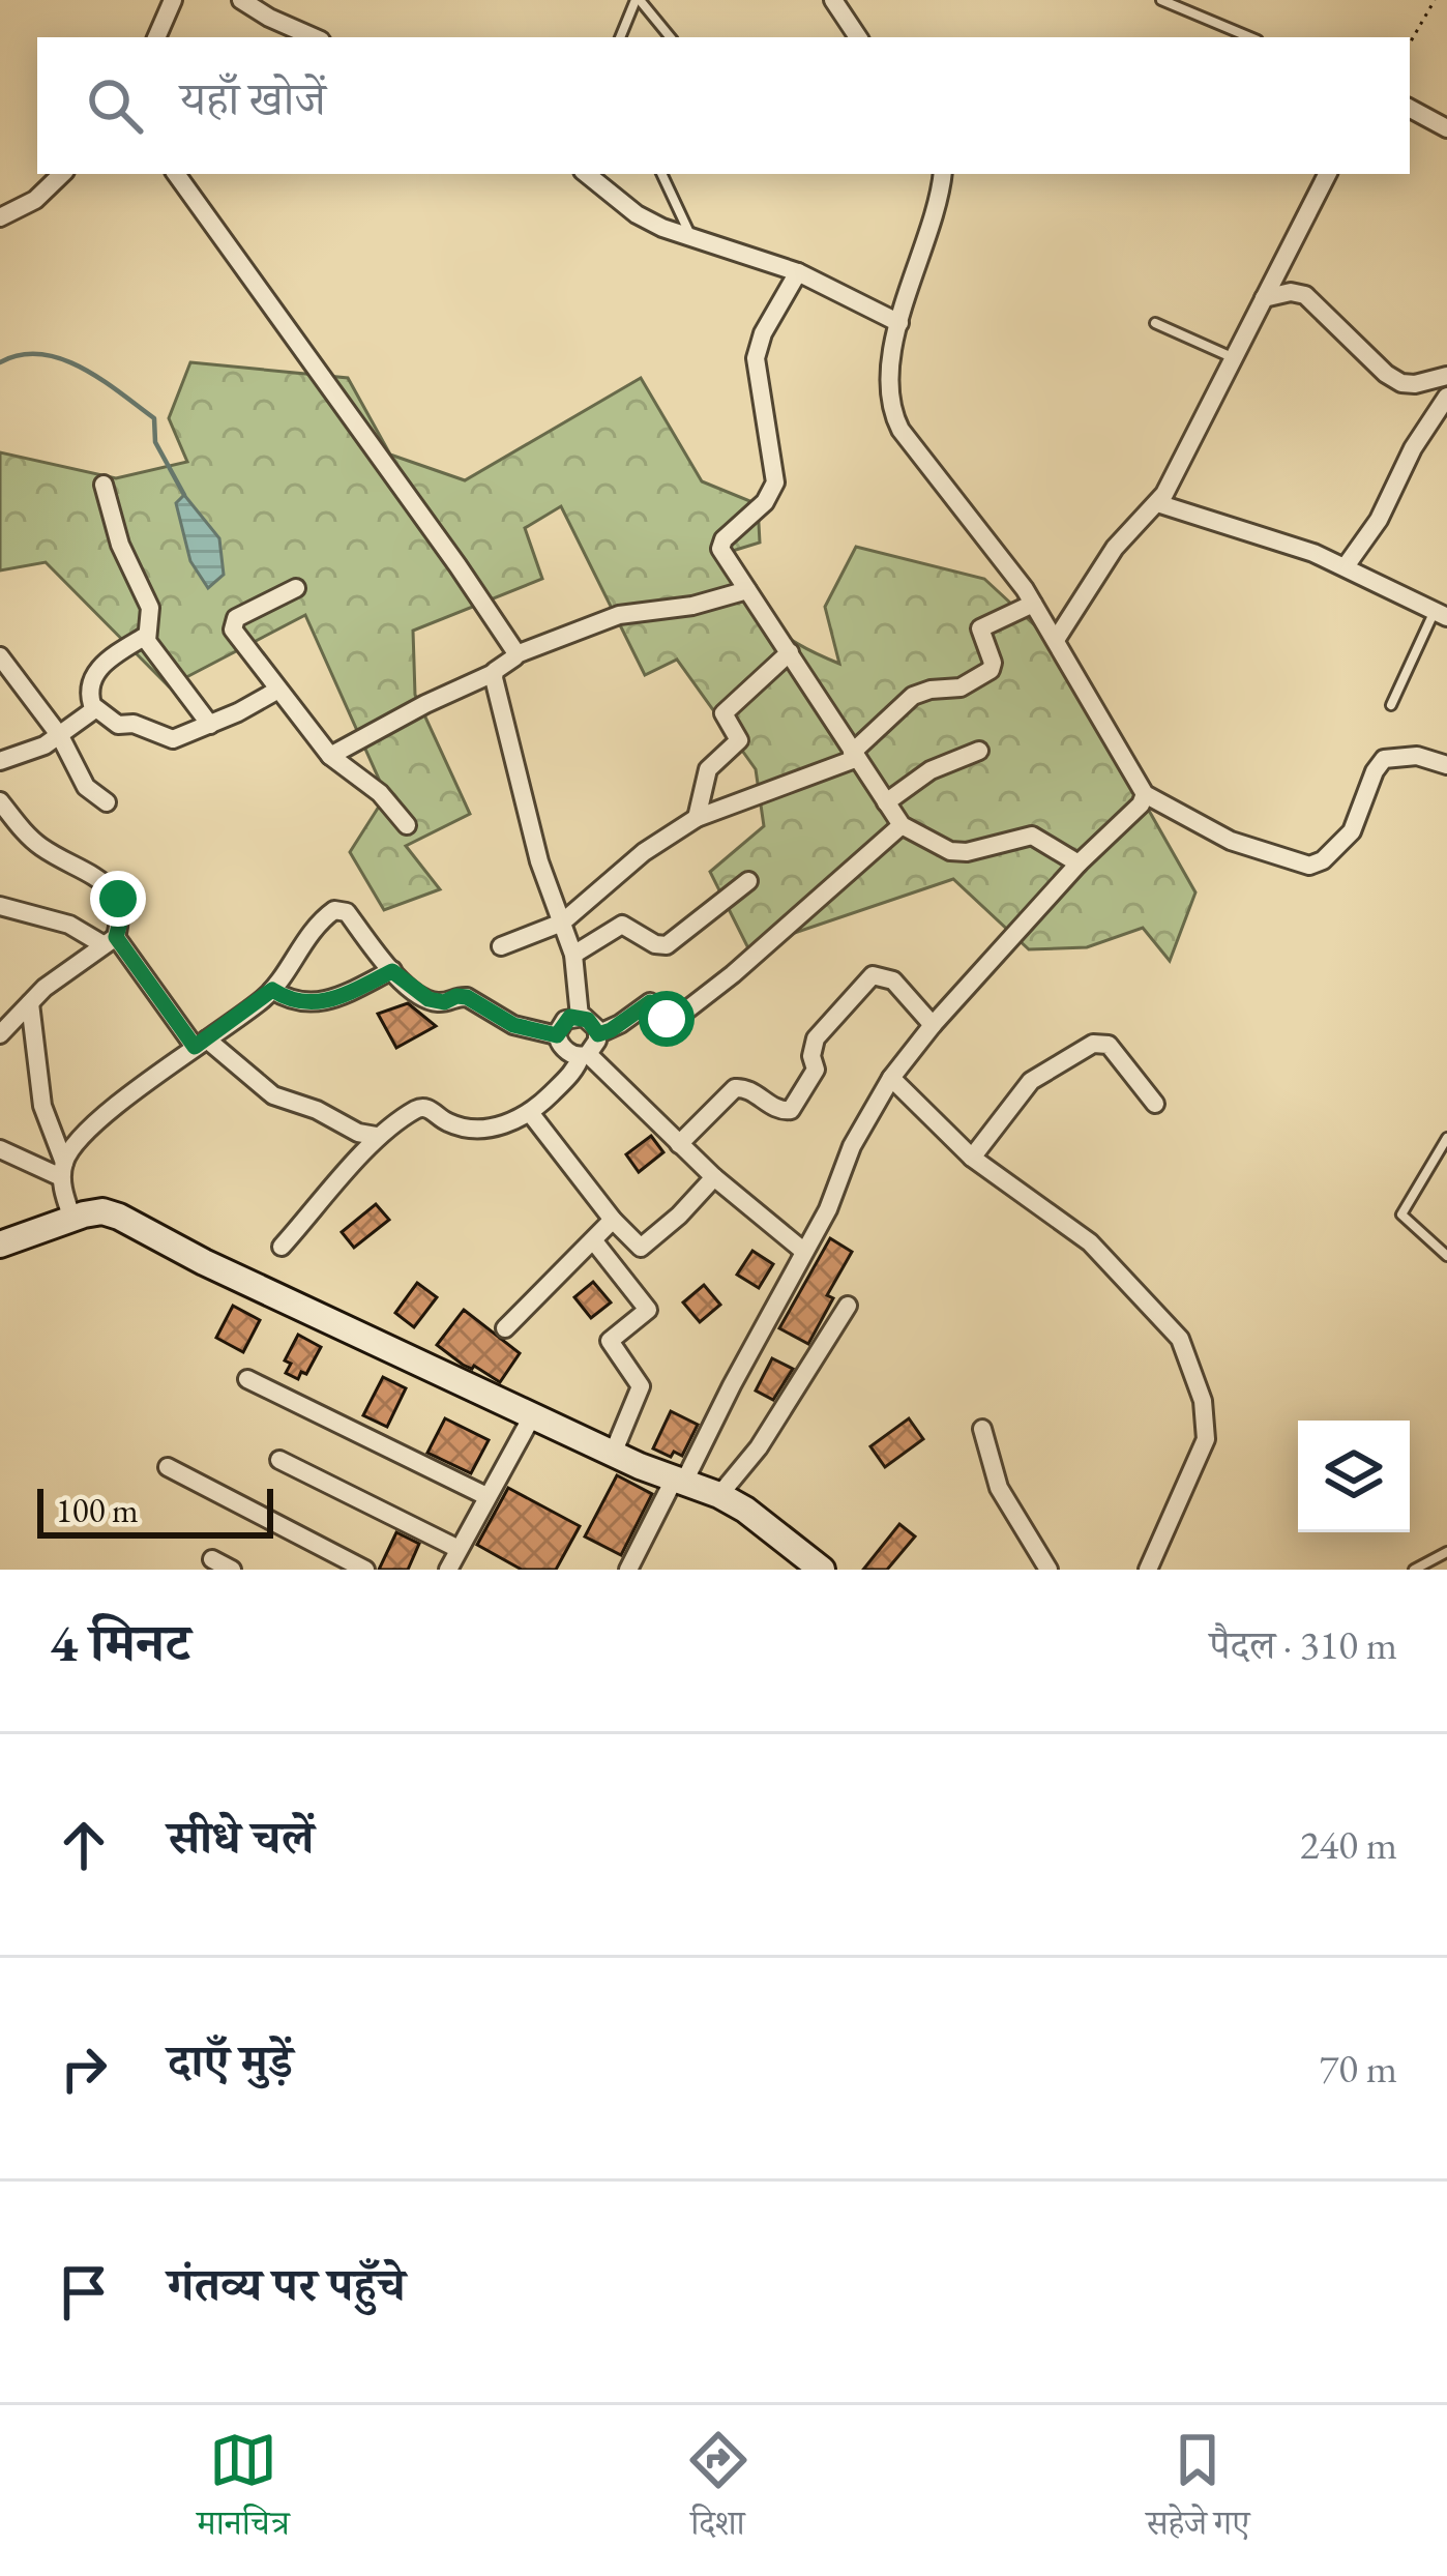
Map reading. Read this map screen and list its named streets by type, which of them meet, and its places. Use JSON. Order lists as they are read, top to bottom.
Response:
{
  "scale_bar": "100 m",
  "page": {
    "search": "यहाँ खोजें",
    "scale": "100 m",
    "heading": ["4 मिनट", "पैदल · 310 m"],
    "list": [
      ["सीधे चलें", "240 m"],
      ["दाएँ मुड़ें", "70 m"],
      "गंतव्य पर पहुँचे"
    ],
    "nav": ["मानचित्र", "दिशा", "सहेजे गए"]
  }
}
